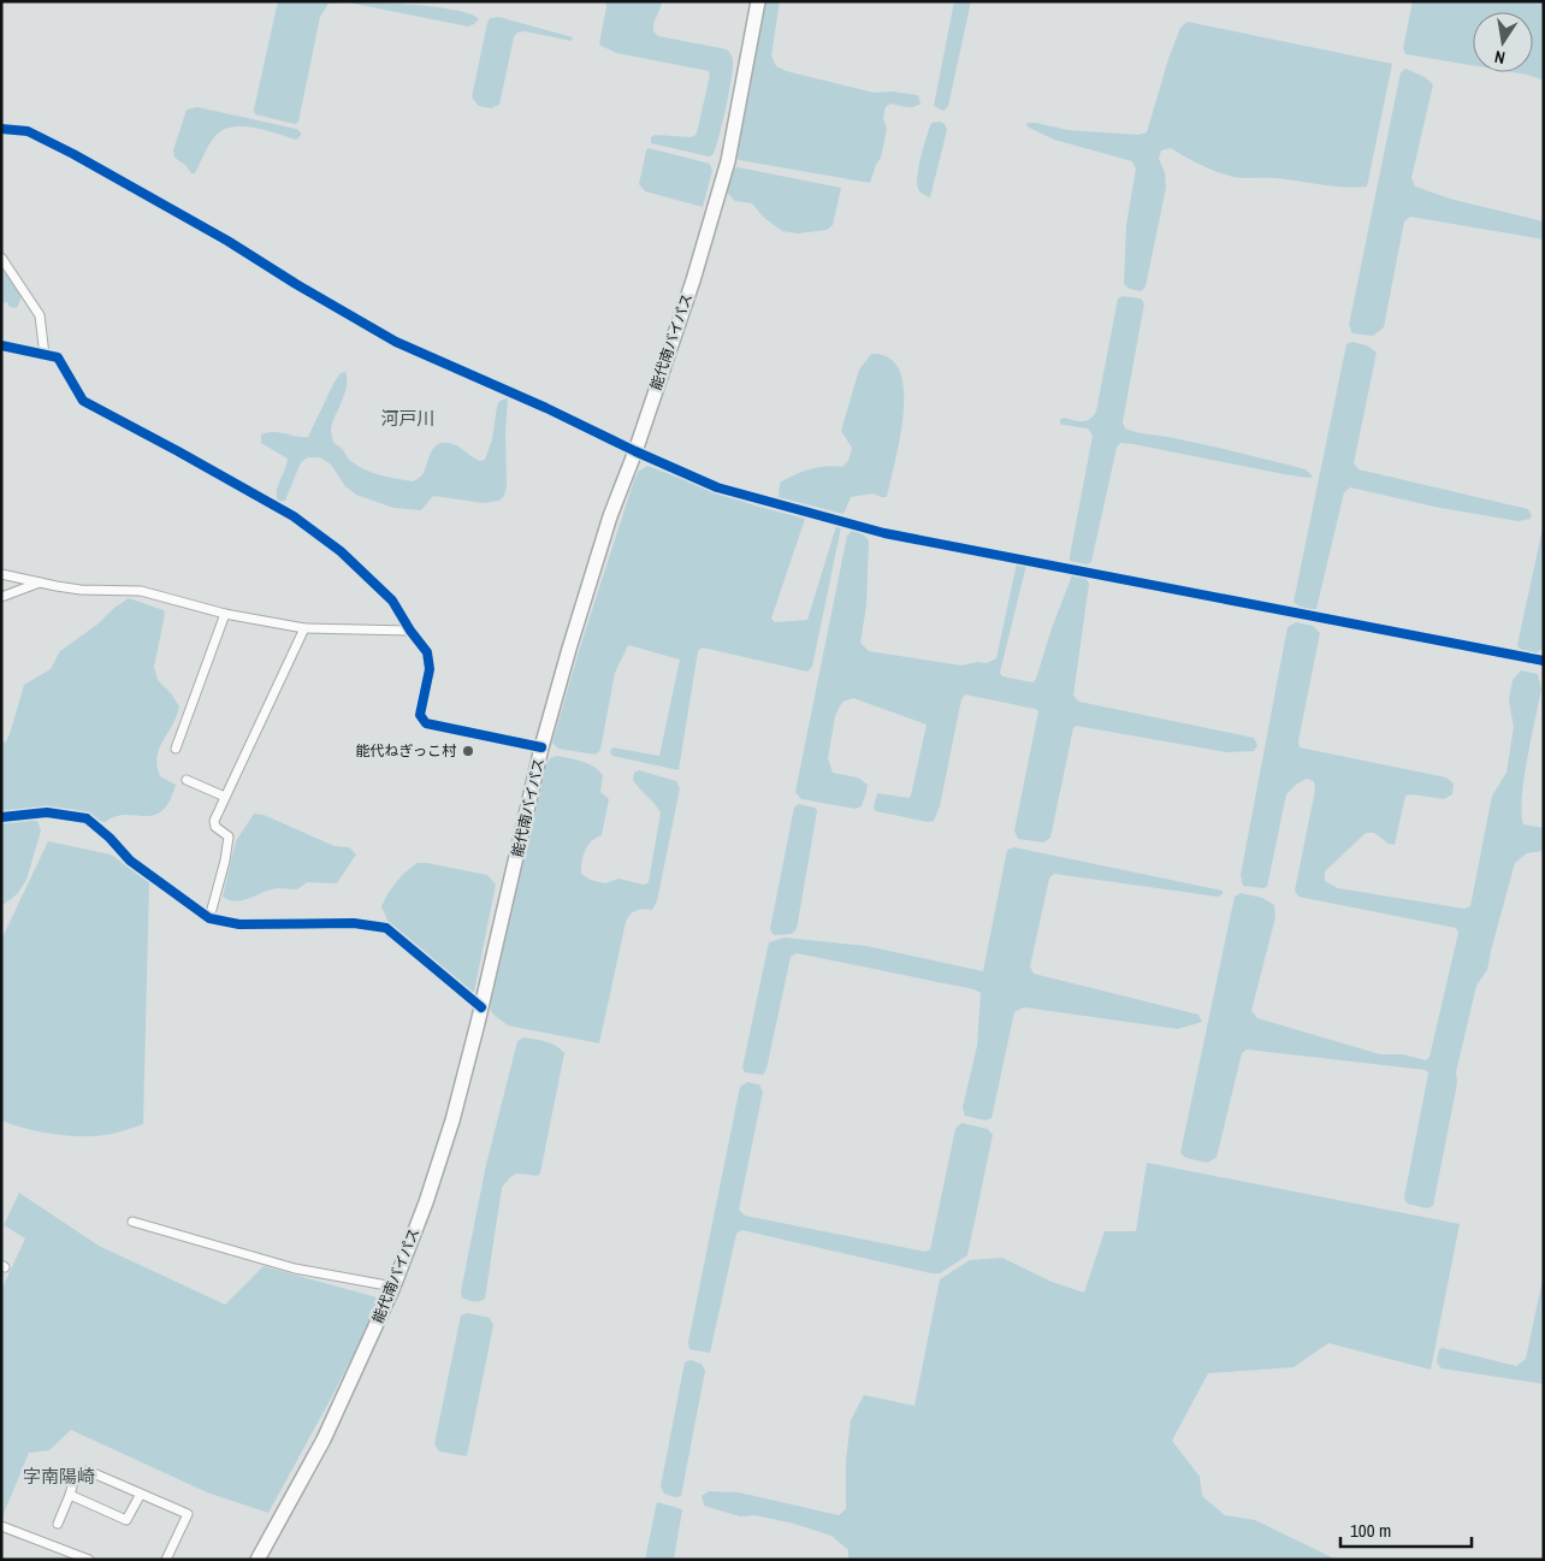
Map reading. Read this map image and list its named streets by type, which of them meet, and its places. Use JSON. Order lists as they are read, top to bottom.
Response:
{
  "streets": {
    "highway": ["能代南バイパス"]
  },
  "districts": ["河戸川", "字南陽崎"],
  "places": ["能代ねぎっこ村"],
  "scale_bar": "100 m",
  "north": "bottom"
}
